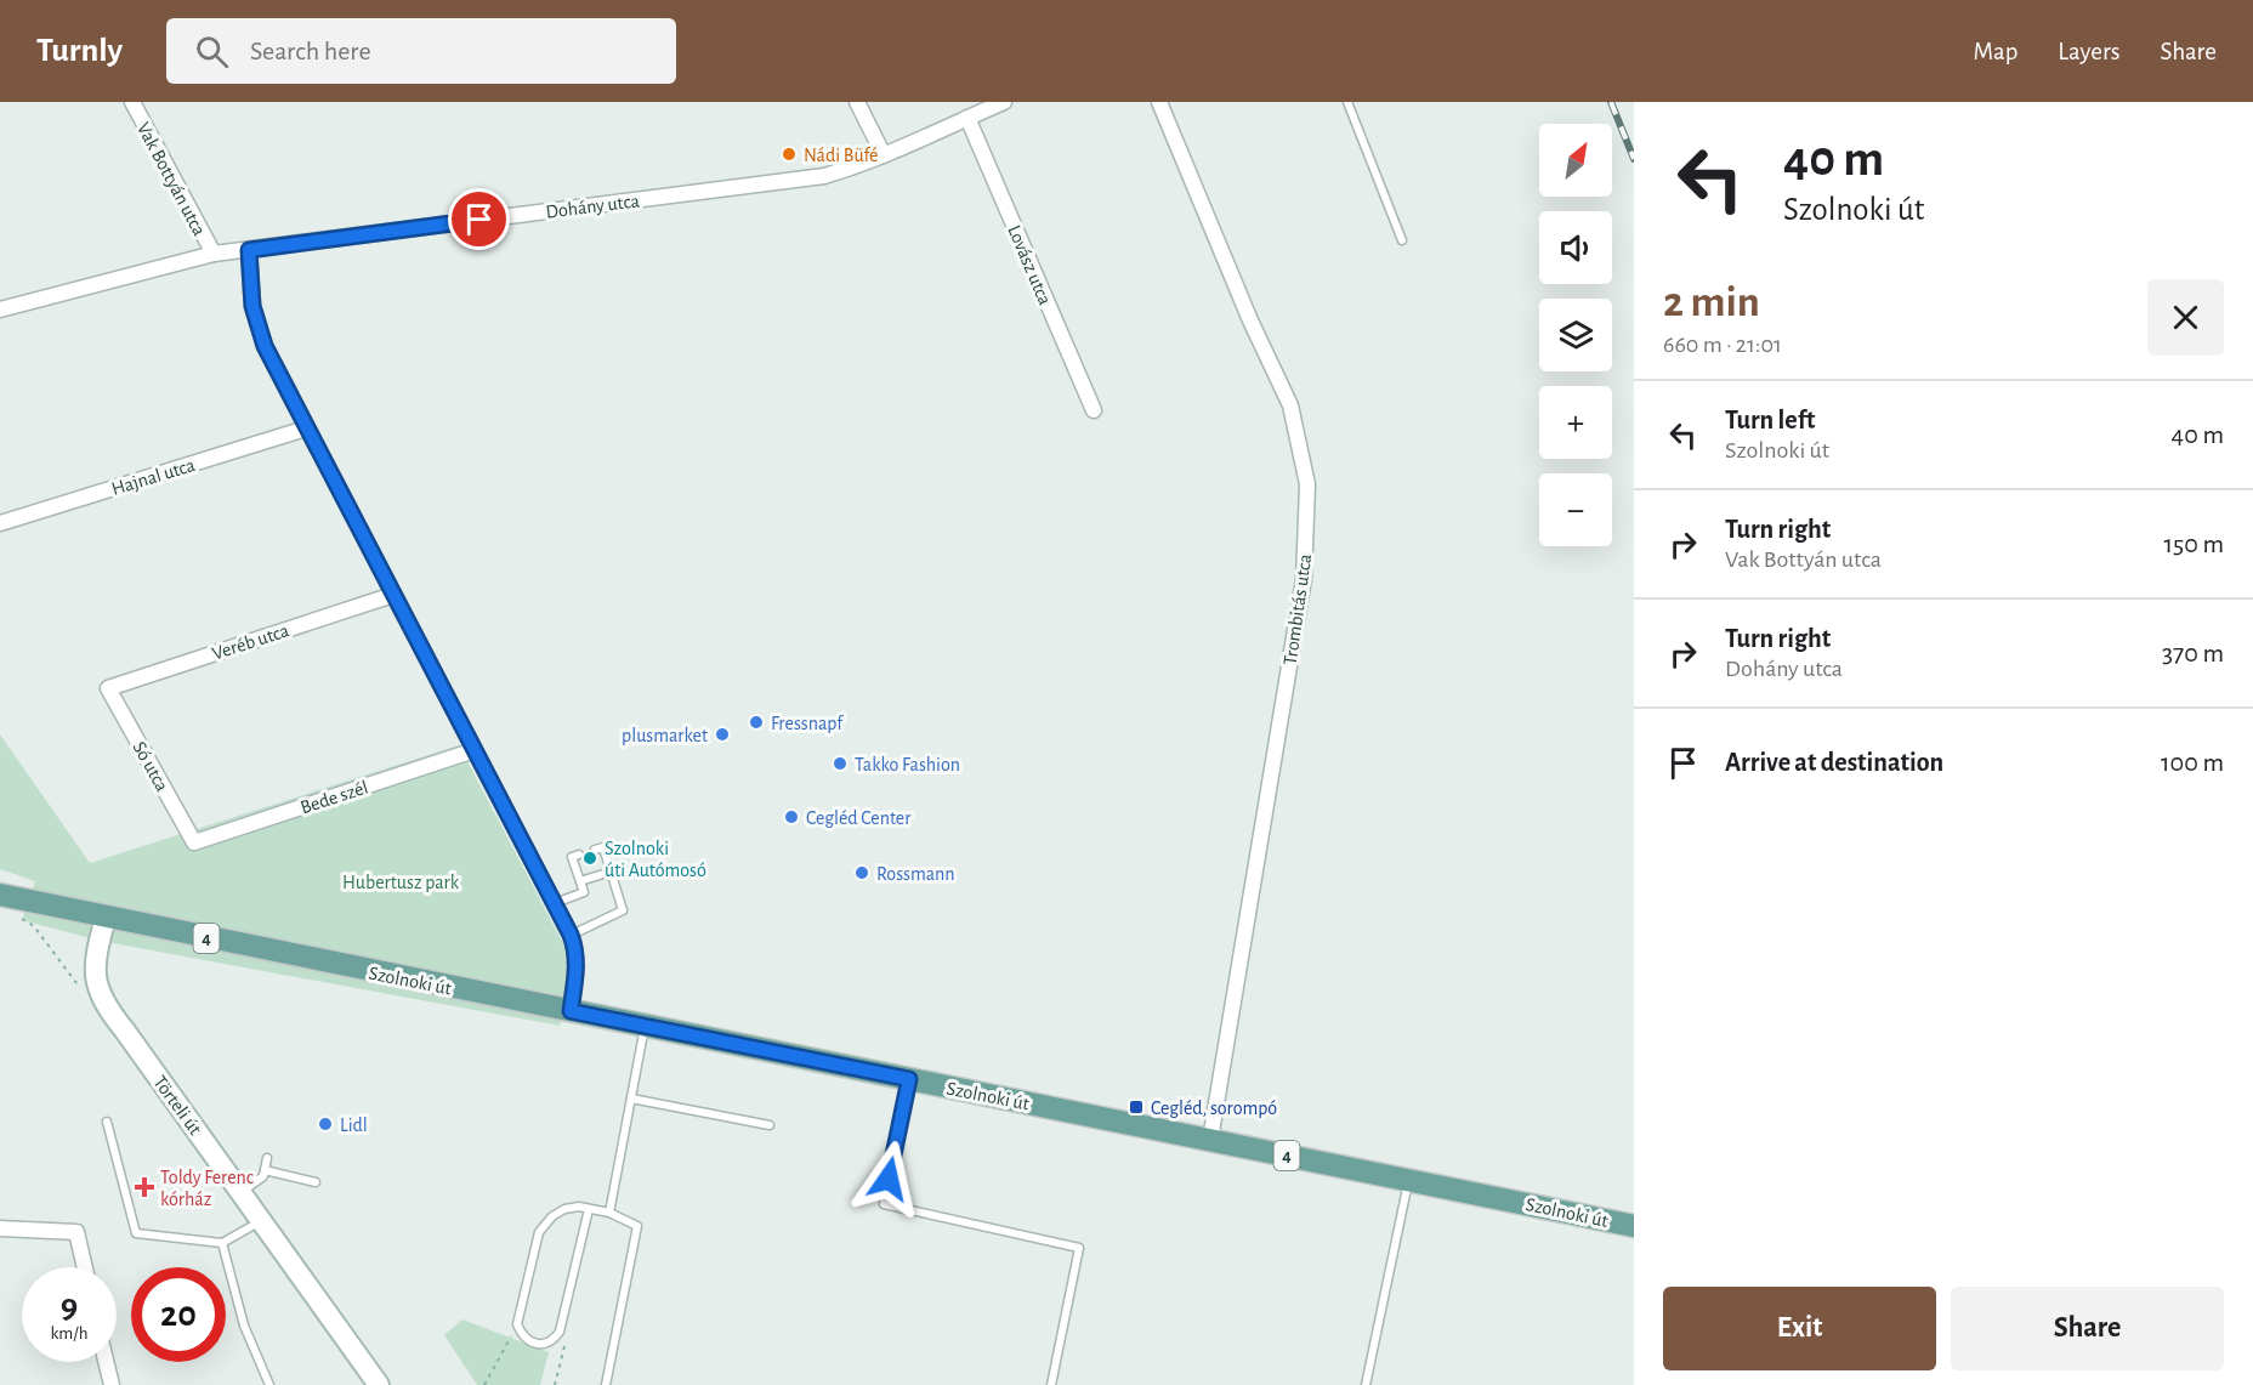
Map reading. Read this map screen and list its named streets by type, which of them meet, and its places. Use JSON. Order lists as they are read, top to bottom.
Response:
{
  "streets": {
    "main road": ["4", "Szolnoki út", "Törteli út"],
    "street": [
      "Vak Bottyán utca",
      "Dohány utca",
      "Lovász utca",
      "Hajnal utca",
      "Trombitás utca",
      "Veréb utca",
      "Só utca",
      "Bede szél"
    ]
  },
  "crossings": [
    ["Vak Bottyán utca", "Dohány utca"],
    ["Dohány utca", "Lovász utca"],
    ["Trombitás utca", "Szolnoki út"],
    ["Veréb utca", "Só utca"],
    ["Só utca", "Bede szél"],
    ["Szolnoki út", "Törteli út"]
  ],
  "parks": ["Hubertusz park"],
  "places": {
    "other": [
      "Nádi Büfé",
      "Fressnapf",
      "plusmarket",
      "Takko Fashion",
      "Cegléd Center",
      "Szolnoki úti Autómosó",
      "Rossmann",
      "Lidl"
    ],
    "transit": ["Cegléd, sorompó"],
    "health": ["Toldy Ferenc kórház"]
  },
  "north": "top right",
  "page": {
    "header": "Turnly",
    "search": "Search here",
    "nav": ["Map", "Layers", "Share"],
    "turn": ["40 m", "Szolnoki út"],
    "map_buttons": ["+", "−"],
    "heading": ["2 min", "660 m · 21:01"],
    "list": [
      {
        "name": "Turn left",
        "note": "Szolnoki út",
        "value": "40 m"
      },
      {
        "name": "Turn right",
        "note": "Vak Bottyán utca",
        "value": "150 m"
      },
      {
        "name": "Turn right",
        "note": "Dohány utca",
        "value": "370 m"
      },
      {
        "name": "Arrive at destination",
        "value": "100 m"
      }
    ],
    "speed": "9 km/h",
    "limit": "20",
    "buttons": ["Exit", "Share"]
  }
}
